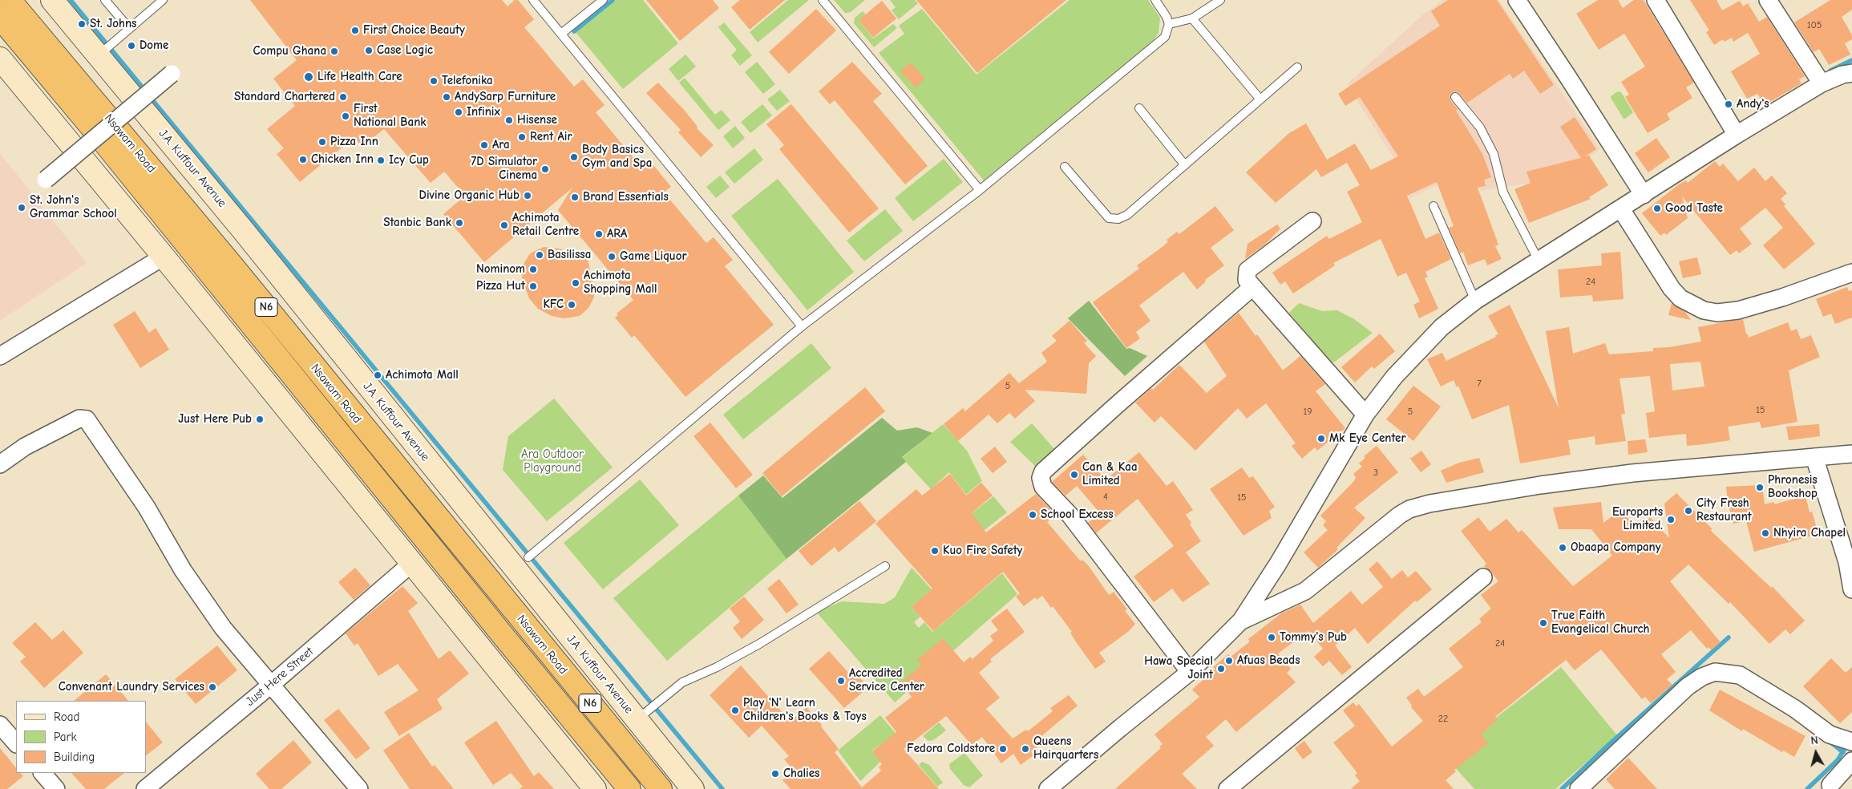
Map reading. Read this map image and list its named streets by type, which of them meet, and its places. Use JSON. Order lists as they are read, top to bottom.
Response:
{
  "streets": {
    "highway": ["Nsawam Road", "N6"],
    "main road": ["J.A. Kuffour Avenue"],
    "street": ["Just Here Street"]
  },
  "parks": ["Ara Outdoor Playground"],
  "places": [
    "St. Johns",
    "First Choice Beauty",
    "Dome",
    "Case Logic",
    "Compu Ghana",
    "Life Health Care",
    "Telefonika",
    "Standard Chartered",
    "AndySarp Furniture",
    "Andy's",
    "Infinix",
    "First National Bank",
    "Hisense",
    "Rent Air",
    "Pizza Inn",
    "Ara",
    "Body Basics Gym and Spa",
    "Chicken Inn",
    "Icy Cup",
    "7D Simulator Cinema",
    "Divine Organic Hub",
    "Brand Essentials",
    "St. John's Grammar School",
    "Good Taste",
    "Stanbic Bank",
    "Achimota Retail Centre",
    "ARA",
    "Basilissa",
    "Game Liquor",
    "Nominom",
    "Achimota Shopping Mall",
    "Pizza Hut",
    "KFC",
    "Achimota Mall",
    "Just Here Pub",
    "Mk Eye Center",
    "Can & Kaa Limited",
    "Phronesis Bookshop",
    "City Fresh Restaurant",
    "School Excess",
    "Europarts Limited.",
    "Nhyira Chapel",
    "Obaapa Company",
    "Kuo Fire Safety",
    "True Faith Evangelical Church",
    "Tommy's Pub",
    "Afuas Beads",
    "Hawa Special Joint",
    "Accredited Service Center",
    "Convenant Laundry Services",
    "Play 'N' Learn Children's Books & Toys",
    "Fedora Coldstore",
    "Queens Hairquarters",
    "Chalies"
  ],
  "house_numbers": [
    "105",
    "24",
    "7",
    "5",
    "15",
    "19",
    "5",
    "3",
    "4",
    "15",
    "24",
    "22"
  ],
  "legend": ["Road", "Park", "Building"],
  "north": "top"
}
